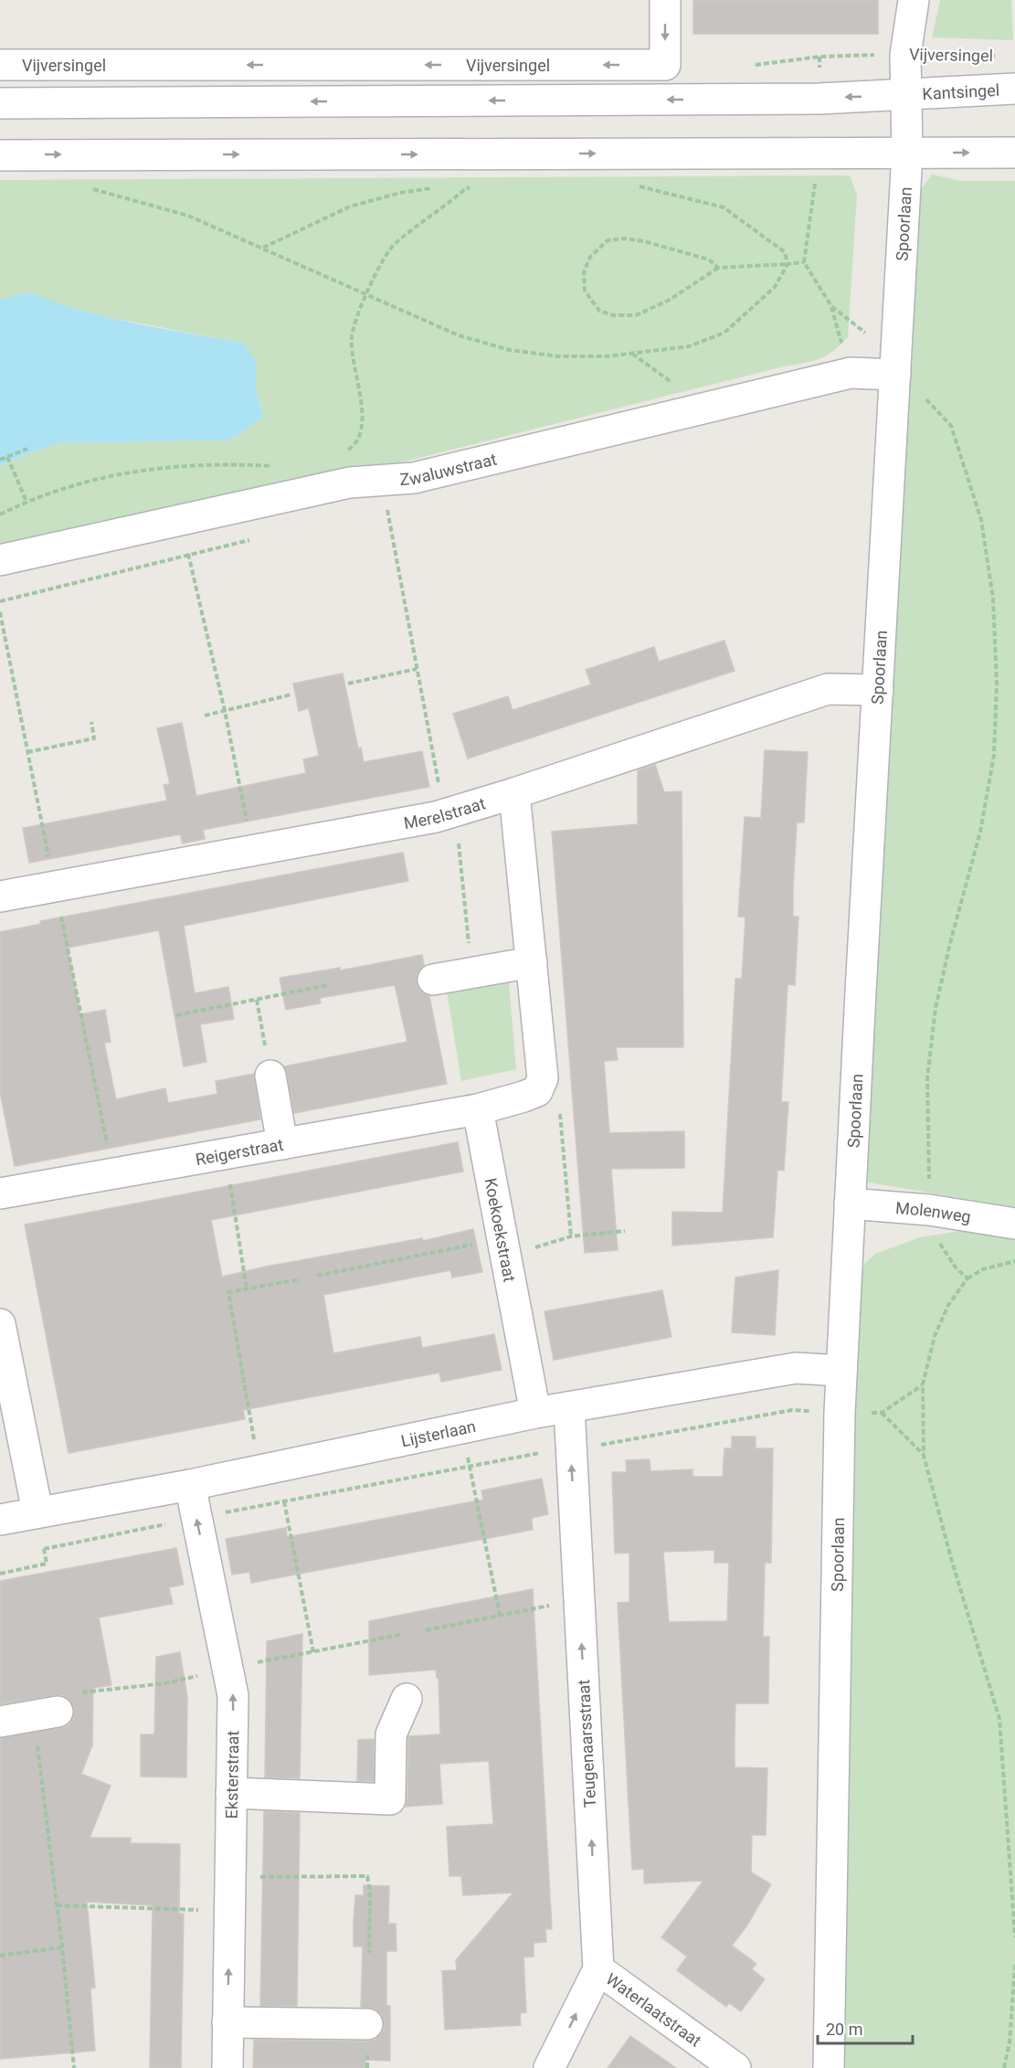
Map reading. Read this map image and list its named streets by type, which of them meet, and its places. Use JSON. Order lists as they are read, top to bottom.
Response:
{
  "streets": {
    "street": [
      "Vijversingel",
      "Kantsingel",
      "Spoorlaan",
      "Zwaluwstraat",
      "Merelstraat",
      "Reigerstraat",
      "Molenweg",
      "Koekoekstraat",
      "Lijsterlaan",
      "Teugenaarsstraat",
      "Eksterstraat",
      "Waterlaatstraat"
    ]
  },
  "crossings": [
    ["Kantsingel", "Spoorlaan"],
    ["Spoorlaan", "Zwaluwstraat"],
    ["Spoorlaan", "Merelstraat"],
    ["Spoorlaan", "Molenweg"],
    ["Spoorlaan", "Lijsterlaan"],
    ["Reigerstraat", "Koekoekstraat"],
    ["Koekoekstraat", "Lijsterlaan"],
    ["Lijsterlaan", "Teugenaarsstraat"],
    ["Lijsterlaan", "Eksterstraat"],
    ["Teugenaarsstraat", "Waterlaatstraat"]
  ],
  "one_way": ["Teugenaarsstraat", "Eksterstraat"],
  "scale_bar": "20 m"
}
